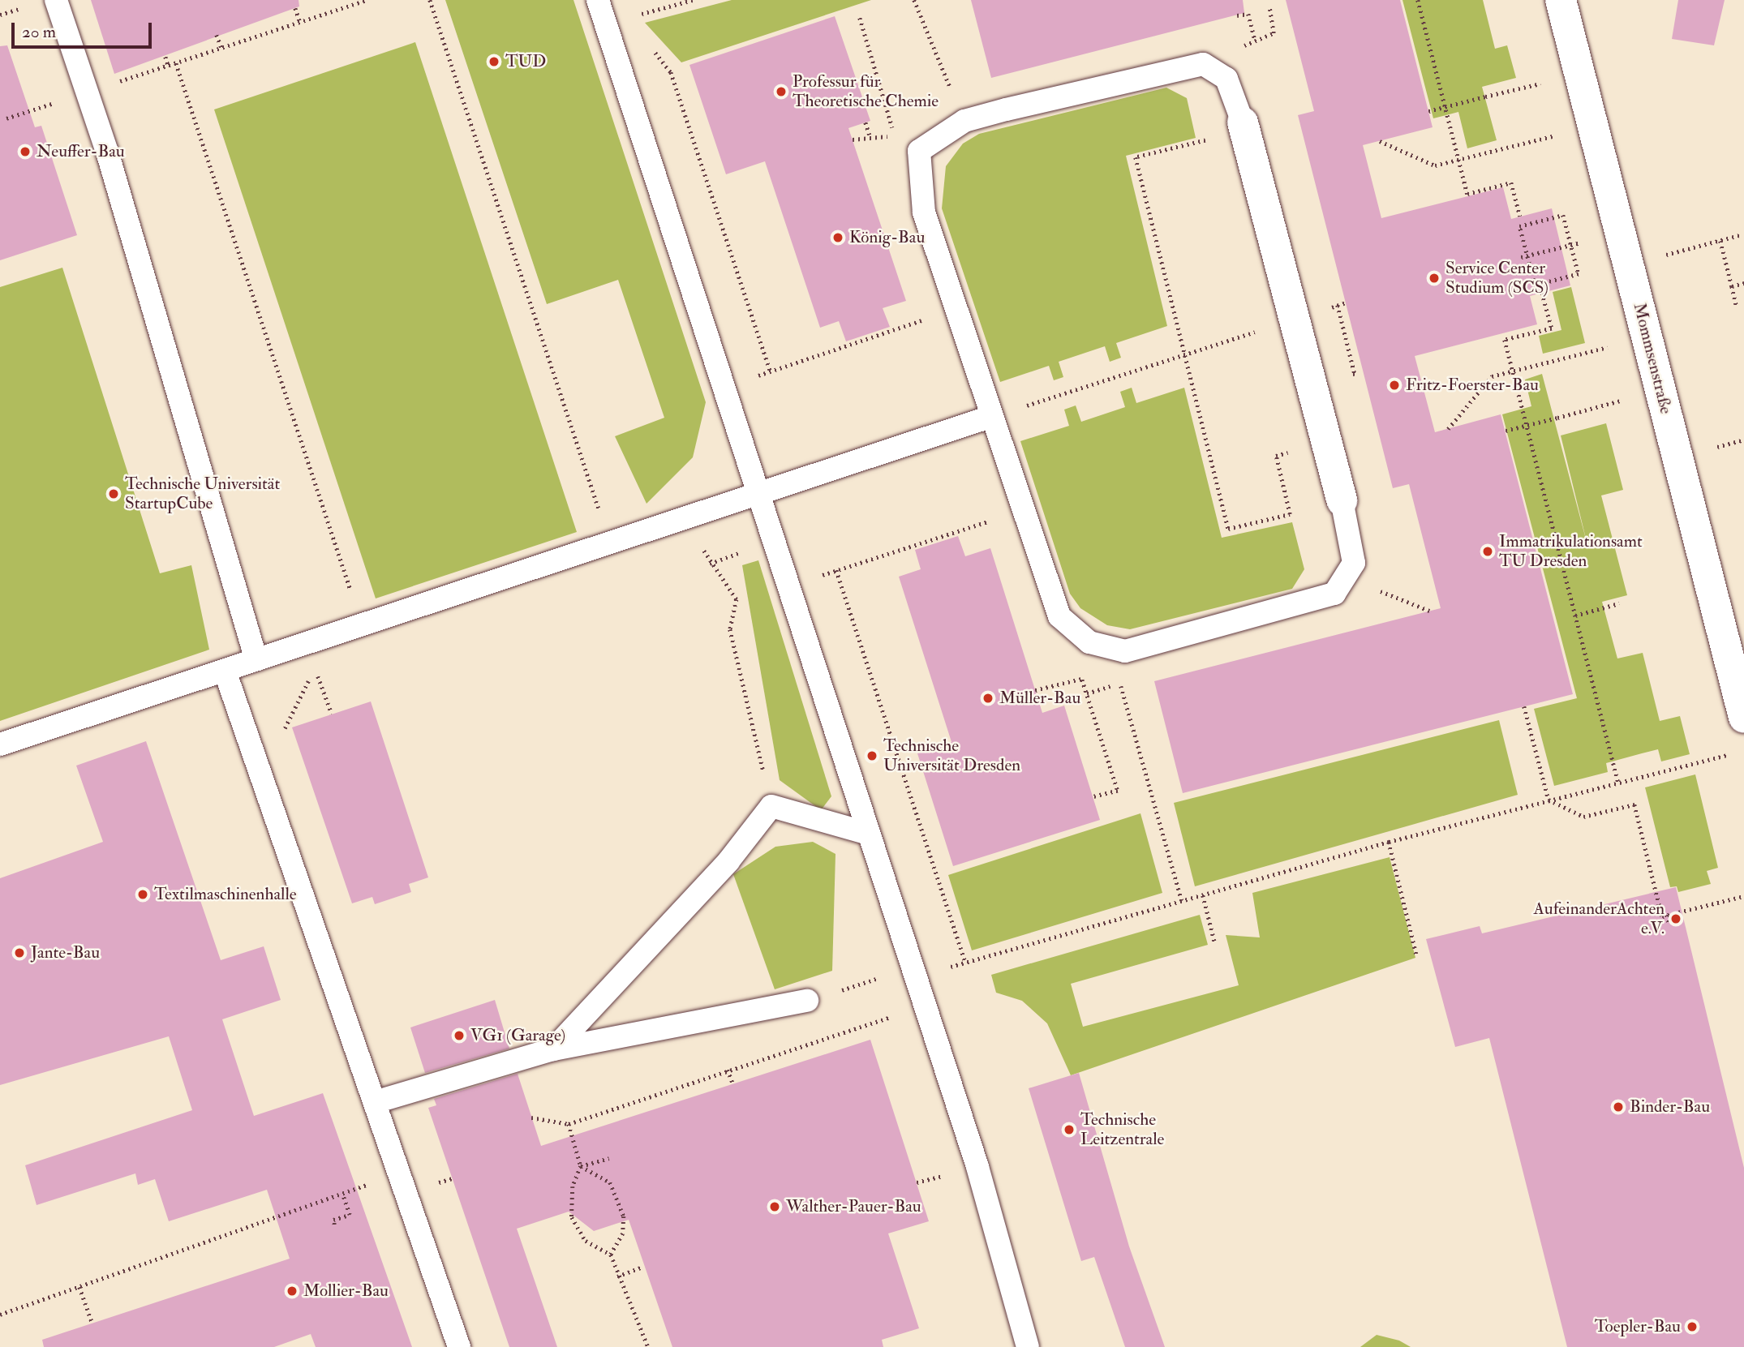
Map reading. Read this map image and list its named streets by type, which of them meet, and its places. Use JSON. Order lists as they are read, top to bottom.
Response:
{
  "streets": {
    "street": ["Mommsenstraße"]
  },
  "places": [
    "TUD",
    "Professur für Theoretische Chemie",
    "Neuffer-Bau",
    "König-Bau",
    "Service Center Studium (SCS)",
    "Fritz-Foerster-Bau",
    "Technische Universität StartupCube",
    "Immatrikulationsamt TU Dresden",
    "Müller-Bau",
    "Technische Universität Dresden",
    "Textilmaschinenhalle",
    "AufeinanderAchten e.V.",
    "Jante-Bau",
    "VG1 (Garage)",
    "Binder-Bau",
    "Technische Leitzentrale",
    "Walther-Pauer-Bau",
    "Mollier-Bau",
    "Toepler-Bau"
  ],
  "scale_bar": "20 m"
}
